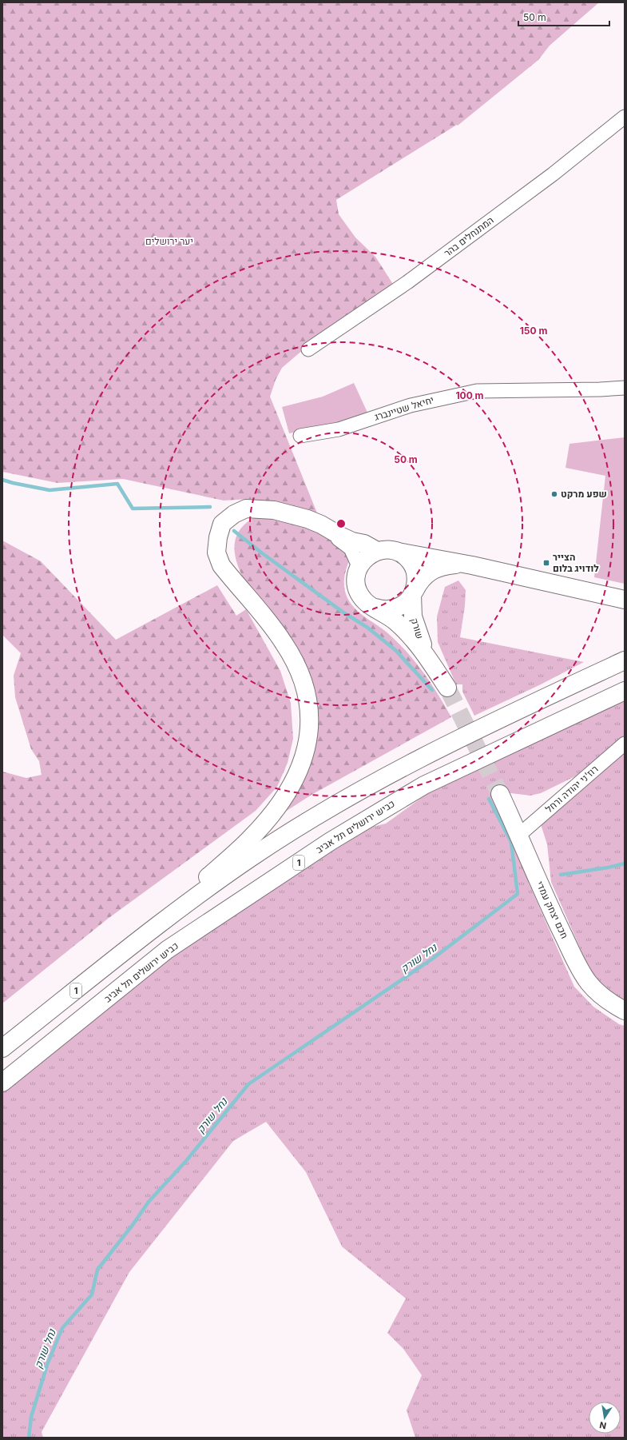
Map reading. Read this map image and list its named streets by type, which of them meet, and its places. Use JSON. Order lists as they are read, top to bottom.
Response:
{
  "streets": {
    "main road": [
      "שורק",
      "כביש ירושלים תל אביב",
      "1",
      "חכם יצחק עמדי"
    ],
    "street": ["המתנחלים בהר", "יחיאל שטיינברג", "רוז'ני יהודה ורחל"]
  },
  "crossings": [
    ["רוז'ני יהודה ורחל", "חכם יצחק עמדי"]
  ],
  "water": ["נחל שורק"],
  "parks": ["יער ירושלים"],
  "places": {
    "other": ["שפע מרקט"],
    "transit": ["הצייר לודויג בלום"]
  },
  "scale_bar": "50 m",
  "north": "bottom",
  "rings": ["150 m", "100 m", "50 m"]
}
